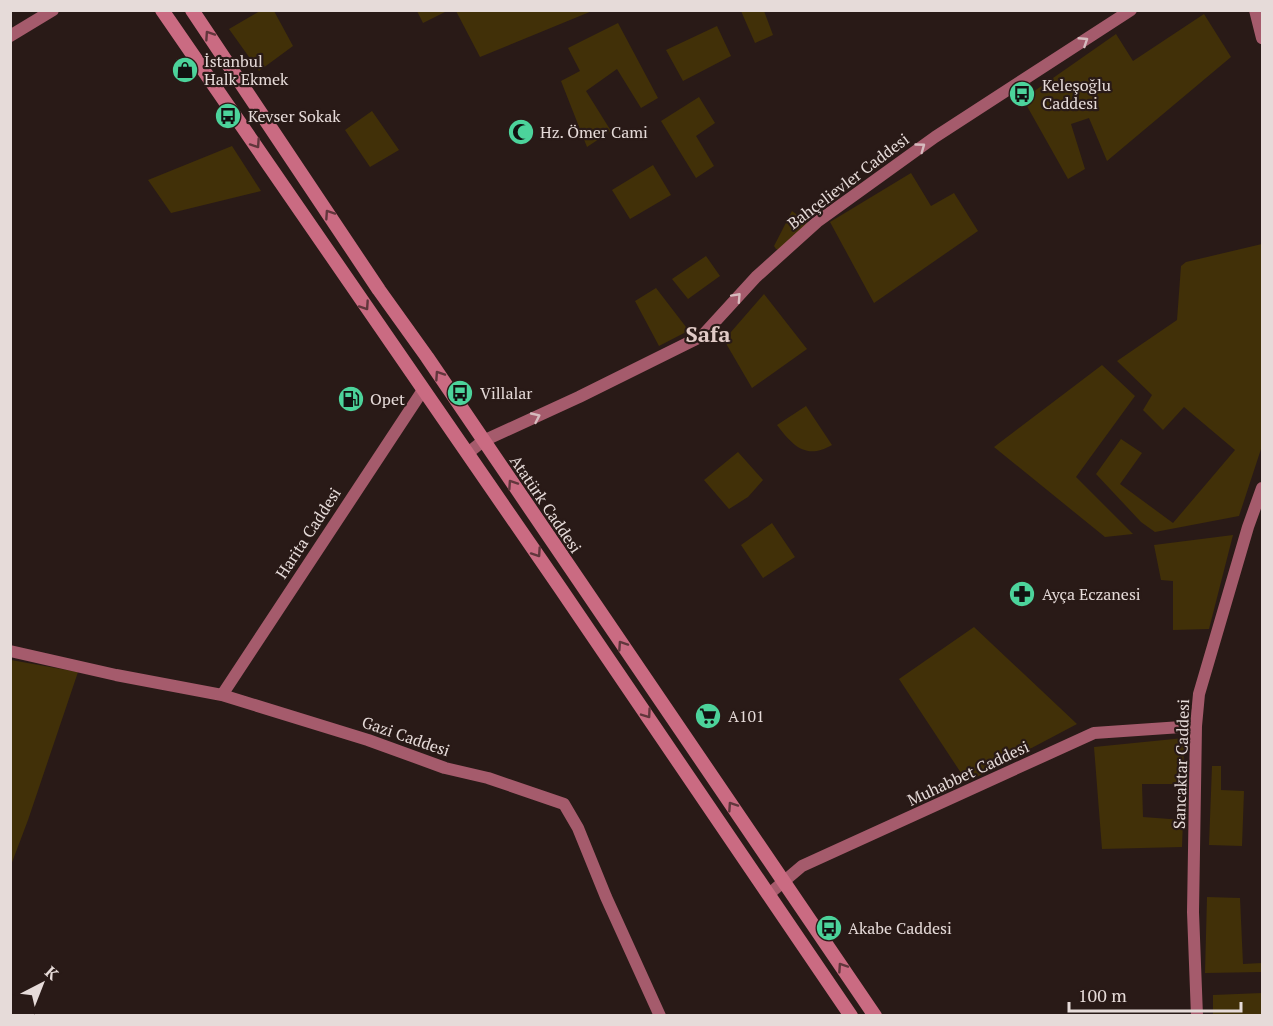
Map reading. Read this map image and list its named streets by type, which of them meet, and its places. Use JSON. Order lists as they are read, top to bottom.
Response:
{
  "streets": {
    "main road": ["Atatürk Caddesi"],
    "street": [
      "Bahçelievler Caddesi",
      "Harita Caddesi",
      "Gazi Caddesi",
      "Sancaktar Caddesi",
      "Muhabbet Caddesi"
    ]
  },
  "crossings": [
    ["Bahçelievler Caddesi", "Atatürk Caddesi"],
    ["Atatürk Caddesi", "Muhabbet Caddesi"],
    ["Harita Caddesi", "Gazi Caddesi"],
    ["Sancaktar Caddesi", "Muhabbet Caddesi"]
  ],
  "one_way": ["Bahçelievler Caddesi"],
  "districts": ["Safa"],
  "places": {
    "shop": ["İstanbul Halk Ekmek"],
    "bus stop": [
      "Keleşoğlu Caddesi",
      "Kevser Sokak",
      "Villalar",
      "Akabe Caddesi"
    ],
    "mosque": ["Hz. Ömer Cami"],
    "fuel station": ["Opet"],
    "pharmacy": ["Ayça Eczanesi"],
    "supermarket": ["A101"]
  },
  "scale_bar": "100 m",
  "north": "top right"
}
